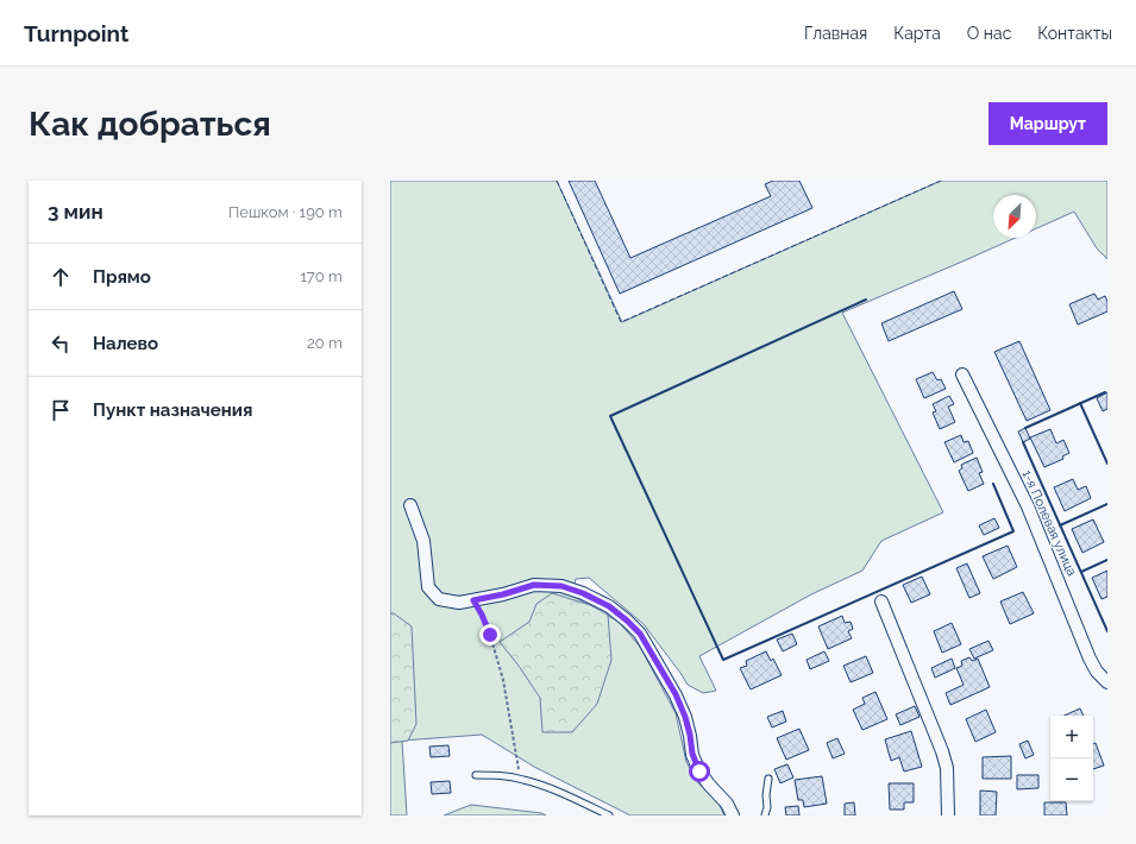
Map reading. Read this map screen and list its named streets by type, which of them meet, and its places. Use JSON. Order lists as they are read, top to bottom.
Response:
{
  "streets": {
    "street": ["1-я Полевая улица"]
  },
  "north": "bottom left",
  "page": {
    "header": "Turnpoint",
    "nav": [
      "Главная",
      "Карта",
      "О нас",
      "Контакты"
    ],
    "buttons": "Маршрут",
    "title": "Как добраться",
    "heading": ["3 мин", "Пешком · 190 m"],
    "list": [
      ["Прямо", "170 m"],
      ["Налево", "20 m"],
      "Пункт назначения"
    ],
    "map_buttons": ["+", "−"]
  }
}
